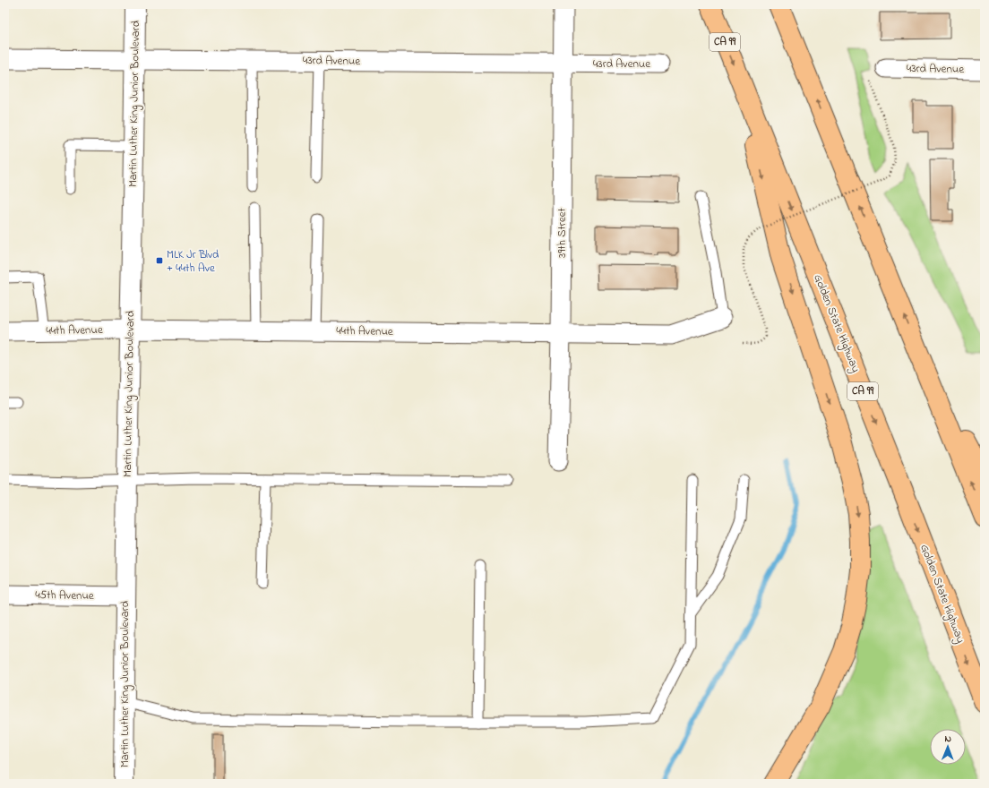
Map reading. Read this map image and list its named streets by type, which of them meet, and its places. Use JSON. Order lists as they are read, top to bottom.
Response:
{
  "streets": {
    "highway": ["CA 99", "Golden State Highway"],
    "street": [
      "43rd Avenue",
      "Martin Luther King Junior Boulevard",
      "39th Street",
      "44th Avenue",
      "45th Avenue"
    ]
  },
  "crossings": [
    ["43rd Avenue", "Martin Luther King Junior Boulevard"],
    ["43rd Avenue", "39th Street"],
    ["Martin Luther King Junior Boulevard", "44th Avenue"],
    ["Martin Luther King Junior Boulevard", "45th Avenue"],
    ["39th Street", "44th Avenue"]
  ],
  "places": {
    "transit": ["MLK Jr Blvd + 44th Ave"]
  },
  "north": "top"
}
